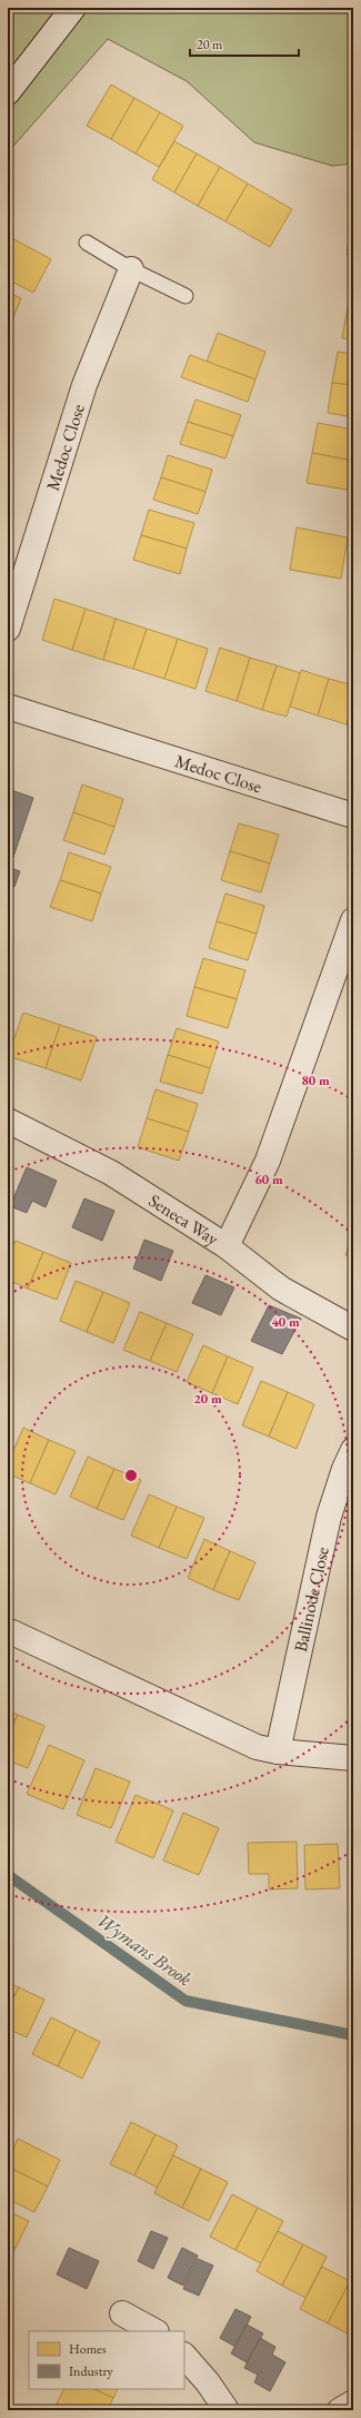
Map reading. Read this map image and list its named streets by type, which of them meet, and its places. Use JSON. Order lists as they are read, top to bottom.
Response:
{
  "streets": {
    "street": ["Medoc Close", "Seneca Way", "Ballinode Close"]
  },
  "water": ["Wymans Brook"],
  "legend": ["Homes", "Industry"],
  "scale_bar": "20 m",
  "rings": [
    "80 m",
    "60 m",
    "40 m",
    "20 m"
  ]
}
